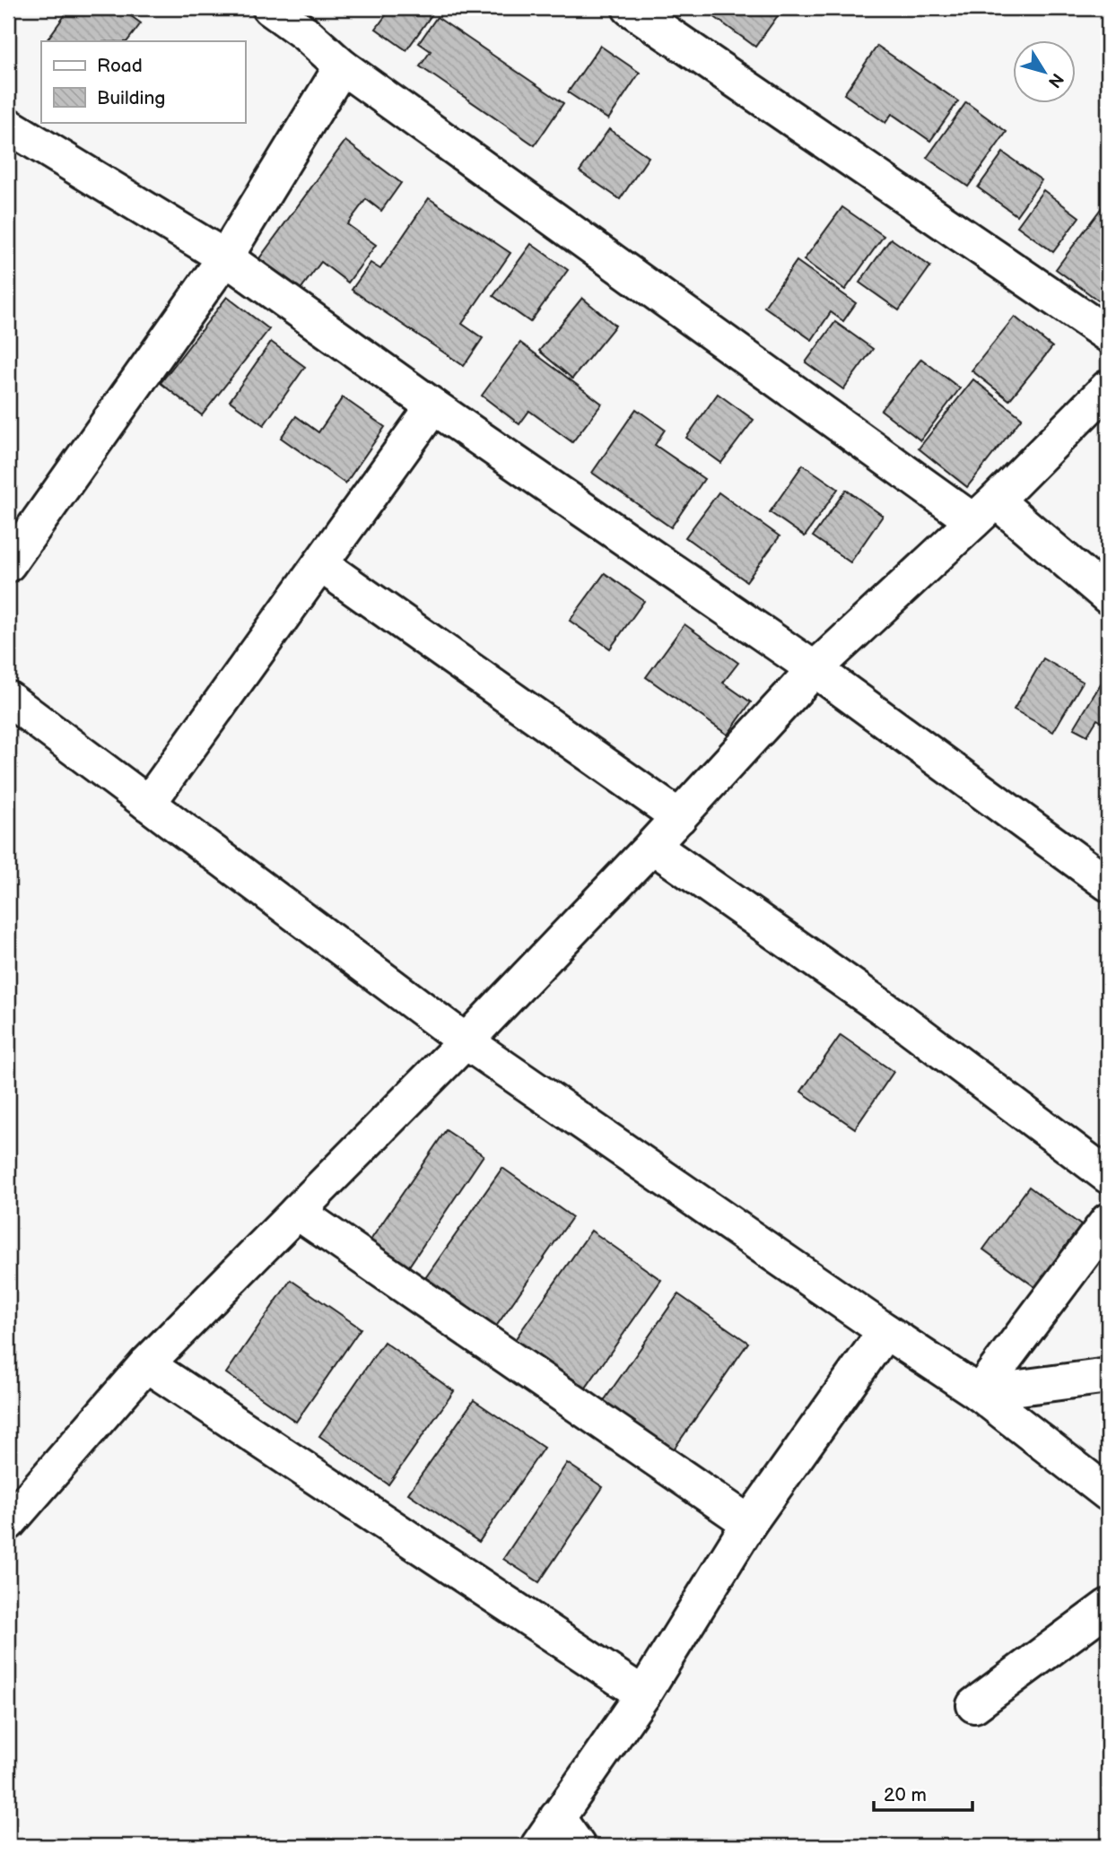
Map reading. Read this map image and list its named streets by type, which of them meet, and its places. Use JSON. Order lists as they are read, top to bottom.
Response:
{
  "legend": ["Road", "Building"],
  "scale_bar": "20 m",
  "north": "bottom right"
}
